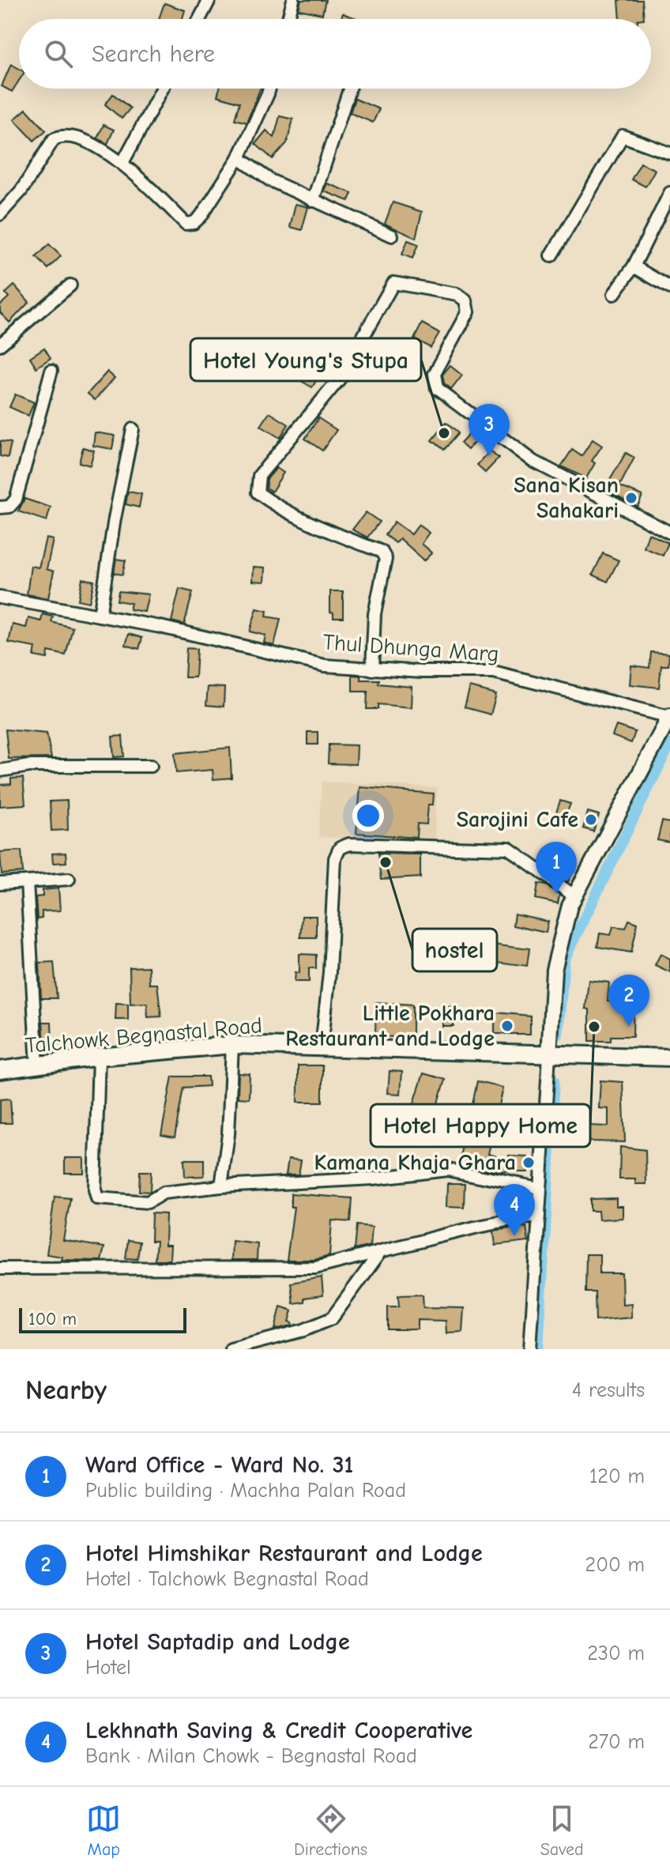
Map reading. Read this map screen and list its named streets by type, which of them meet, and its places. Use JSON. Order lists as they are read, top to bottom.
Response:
{
  "streets": {
    "main road": ["Talchowk Begnastal Road"],
    "street": ["Thul Dhunga Marg"]
  },
  "places": [
    "Hotel Young's Stupa",
    "Sana Kisan Sahakari",
    "Sarojini Cafe",
    "hostel",
    "Little Pokhara Restaurant and Lodge",
    "Hotel Happy Home",
    "Kamana Khaja Ghara"
  ],
  "scale_bar": "100 m",
  "page": {
    "search": "Search here",
    "pins": [
      "3",
      "1",
      "2",
      "4"
    ],
    "scale": "100 m",
    "heading": ["Nearby", "4 results"],
    "list": [
      {
        "mark": "1",
        "name": "Ward Office - Ward No. 31",
        "note": "Public building · Machha Palan Road",
        "value": "120 m"
      },
      {
        "mark": "2",
        "name": "Hotel Himshikar Restaurant and Lodge",
        "note": "Hotel · Talchowk Begnastal Road",
        "value": "200 m"
      },
      {
        "mark": "3",
        "name": "Hotel Saptadip and Lodge",
        "note": "Hotel",
        "value": "230 m"
      },
      {
        "mark": "4",
        "name": "Lekhnath Saving & Credit Cooperative",
        "note": "Bank · Milan Chowk - Begnastal Road",
        "value": "270 m"
      }
    ],
    "nav": ["Map", "Directions", "Saved"]
  }
}
